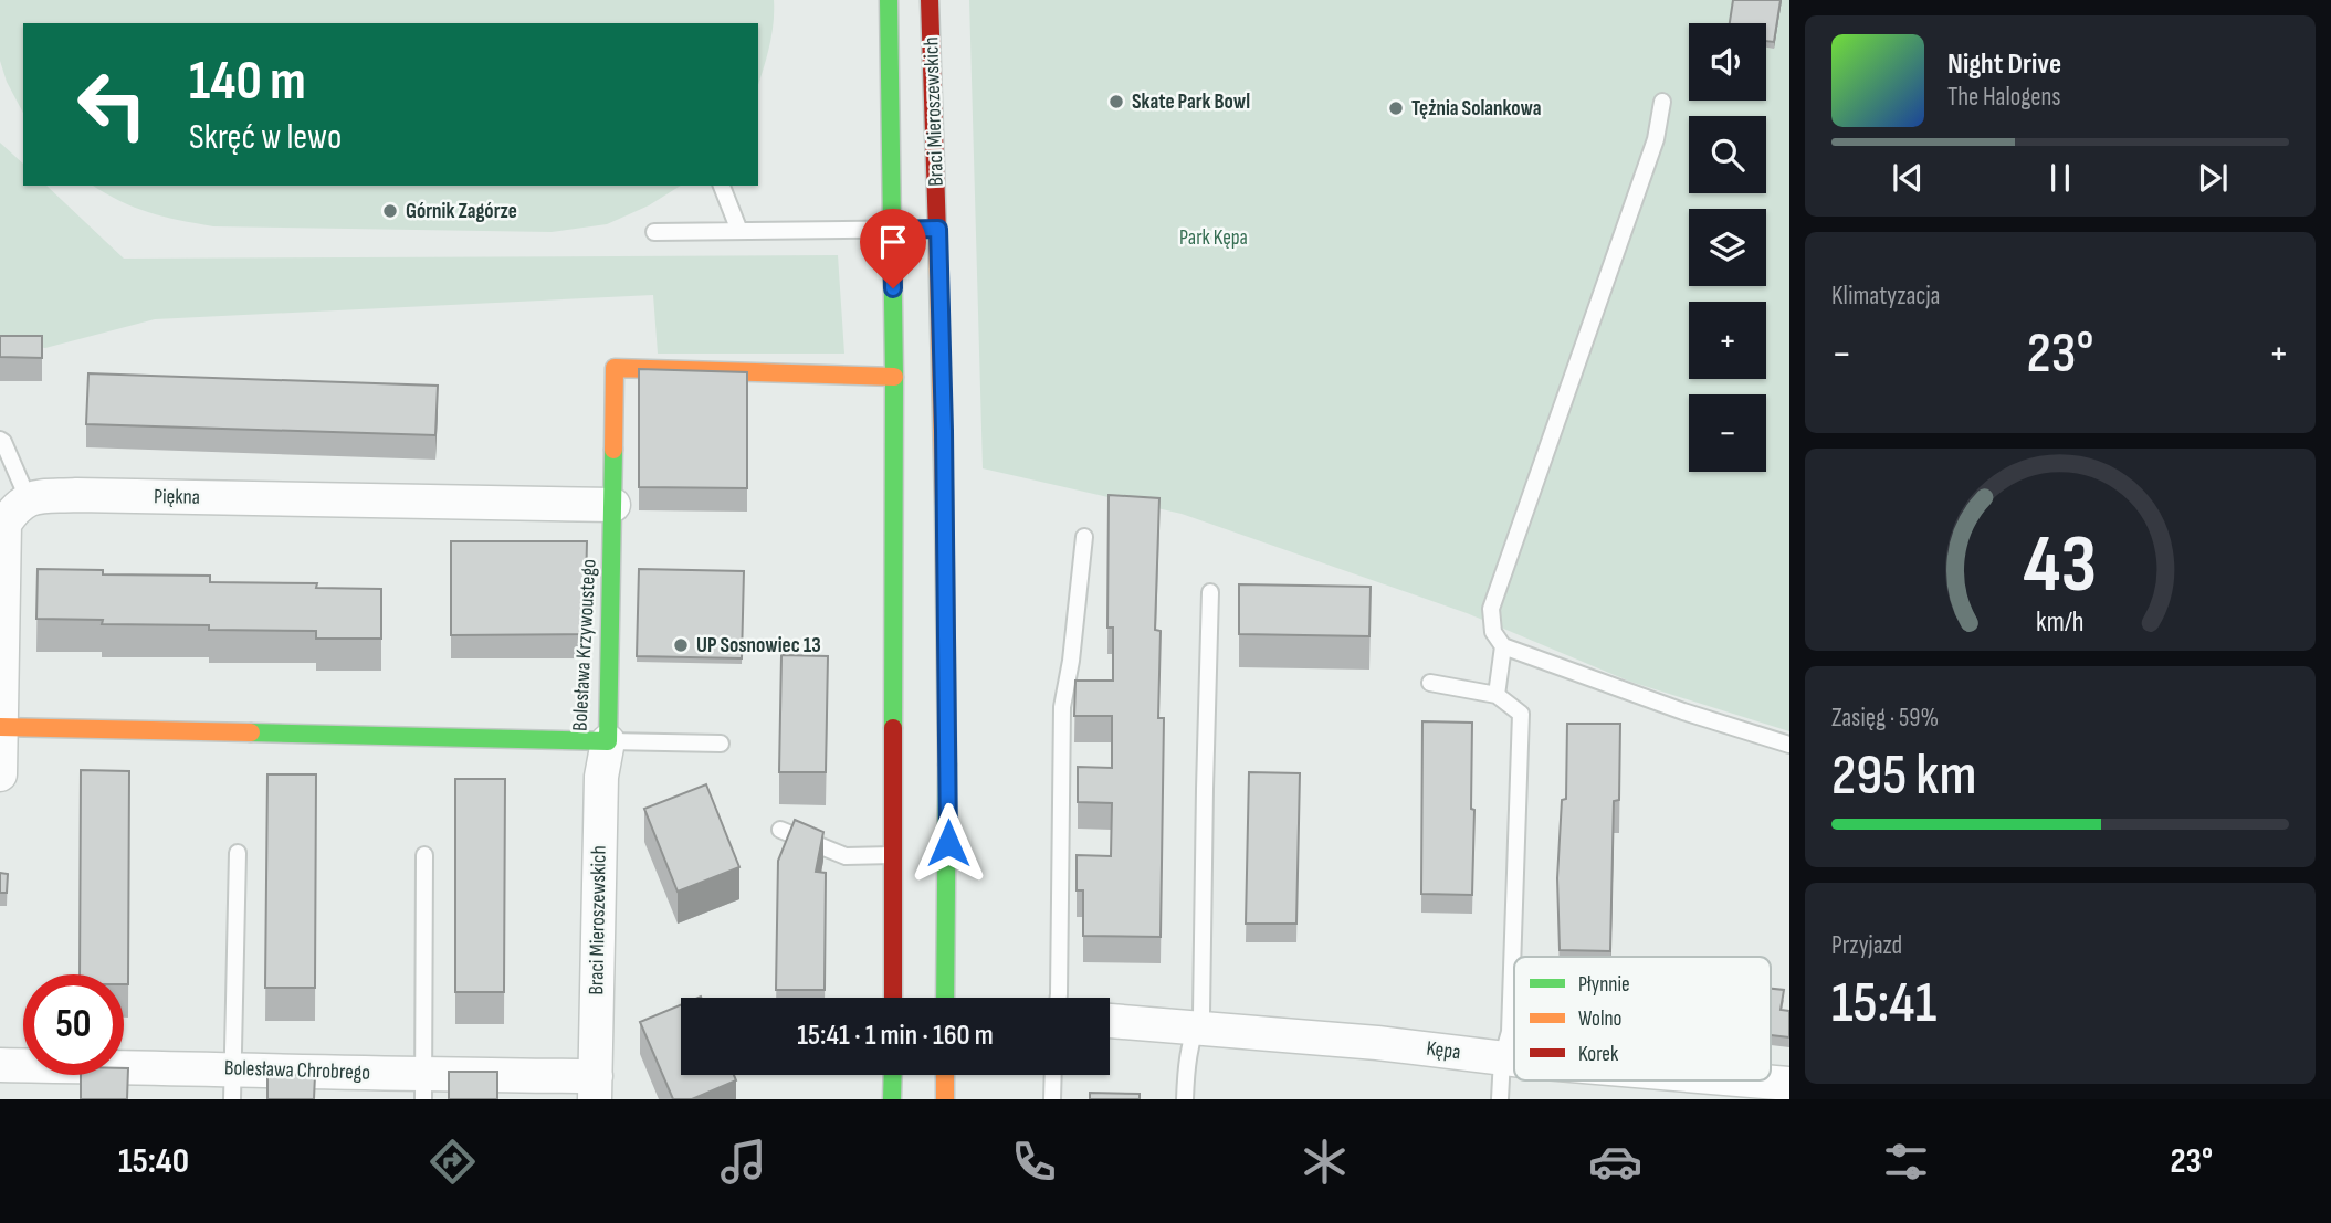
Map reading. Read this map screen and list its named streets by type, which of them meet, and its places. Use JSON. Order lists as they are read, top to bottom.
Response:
{
  "streets": {
    "main road": ["Braci Mieroszewskich", "Bolesława Krzywoustego"],
    "street": ["Piękna", "Kępa", "Bolesława Chrobrego"]
  },
  "crossings": [
    ["Braci Mieroszewskich", "Bolesława Krzywoustego"],
    ["Braci Mieroszewskich", "Bolesława Chrobrego"],
    ["Piękna", "Bolesława Krzywoustego"]
  ],
  "parks": ["Park Kępa"],
  "places": [
    "Skate Park Bowl",
    "Tężnia Solankowa",
    "Górnik Zagórze",
    "UP Sosnowiec 13"
  ],
  "legend": ["Płynnie", "Wolno", "Korek"],
  "page": {
    "map_buttons": ["+", "−"],
    "turn": ["140 m", "Skręć w lewo"],
    "song": ["Night Drive", "The Halogens"],
    "tile": [
      "Klimatyzacja",
      ["Zasięg · 59%", "295 km"],
      ["Przyjazd", "15:41"]
    ],
    "heat": ["−", "23°", "+"],
    "limit": "50",
    "trip": "15:41 · 1 min · 160 m",
    "tabs": ["15:40", "23°"],
    "gauge": ["43", "km/h"]
  }
}
